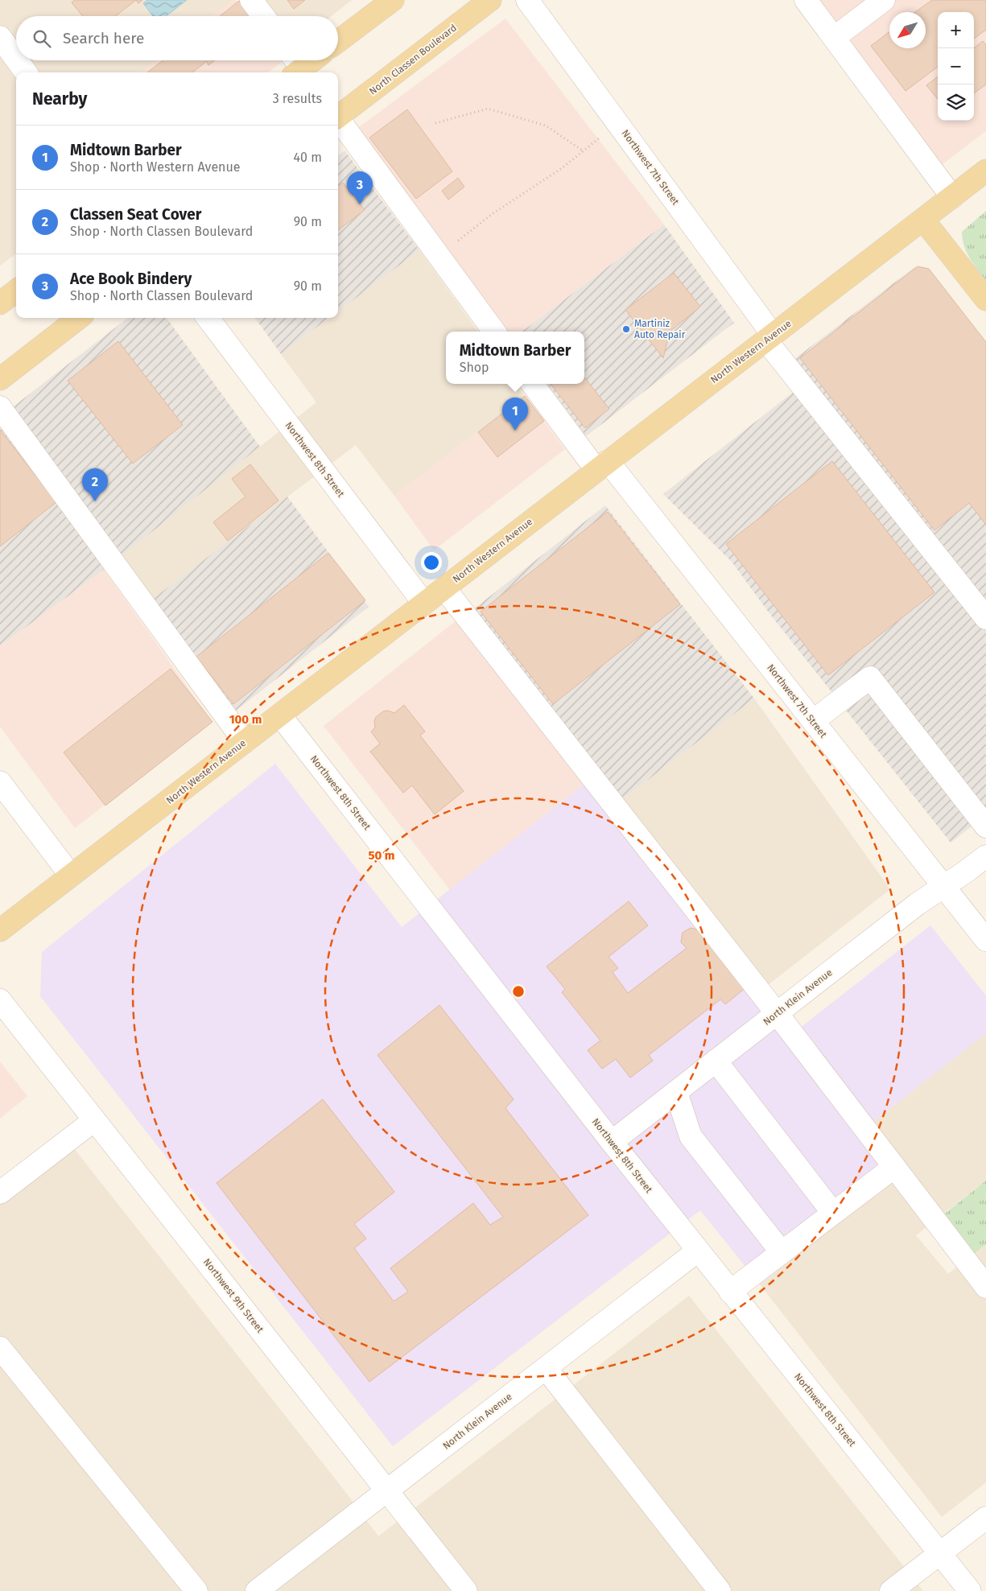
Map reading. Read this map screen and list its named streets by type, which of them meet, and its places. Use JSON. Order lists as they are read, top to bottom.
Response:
{
  "streets": {
    "main road": ["North Classen Boulevard", "North Western Avenue"],
    "street": [
      "Northwest 7th Street",
      "Northwest 8th Street",
      "North Klein Avenue",
      "Northwest 9th Street"
    ]
  },
  "crossings": [
    ["Northwest 7th Street", "North Western Avenue"],
    ["Northwest 7th Street", "North Klein Avenue"],
    ["North Western Avenue", "Northwest 8th Street"],
    ["Northwest 8th Street", "North Klein Avenue"],
    ["North Klein Avenue", "Northwest 9th Street"]
  ],
  "places": ["Martiniz Auto Repair"],
  "north": "bottom left",
  "page": {
    "map_buttons": ["+", "−"],
    "search": "Search here",
    "heading": ["Nearby", "3 results"],
    "list": [
      {
        "mark": "1",
        "name": "Midtown Barber",
        "note": "Shop · North Western Avenue",
        "value": "40 m"
      },
      {
        "mark": "2",
        "name": "Classen Seat Cover",
        "note": "Shop · North Classen Boulevard",
        "value": "90 m"
      },
      {
        "mark": "3",
        "name": "Ace Book Bindery",
        "note": "Shop · North Classen Boulevard",
        "value": "90 m"
      }
    ],
    "pins": ["3", "1", "2"],
    "popup": ["Midtown Barber", "Shop"]
  },
  "rings": ["100 m", "50 m"]
}
